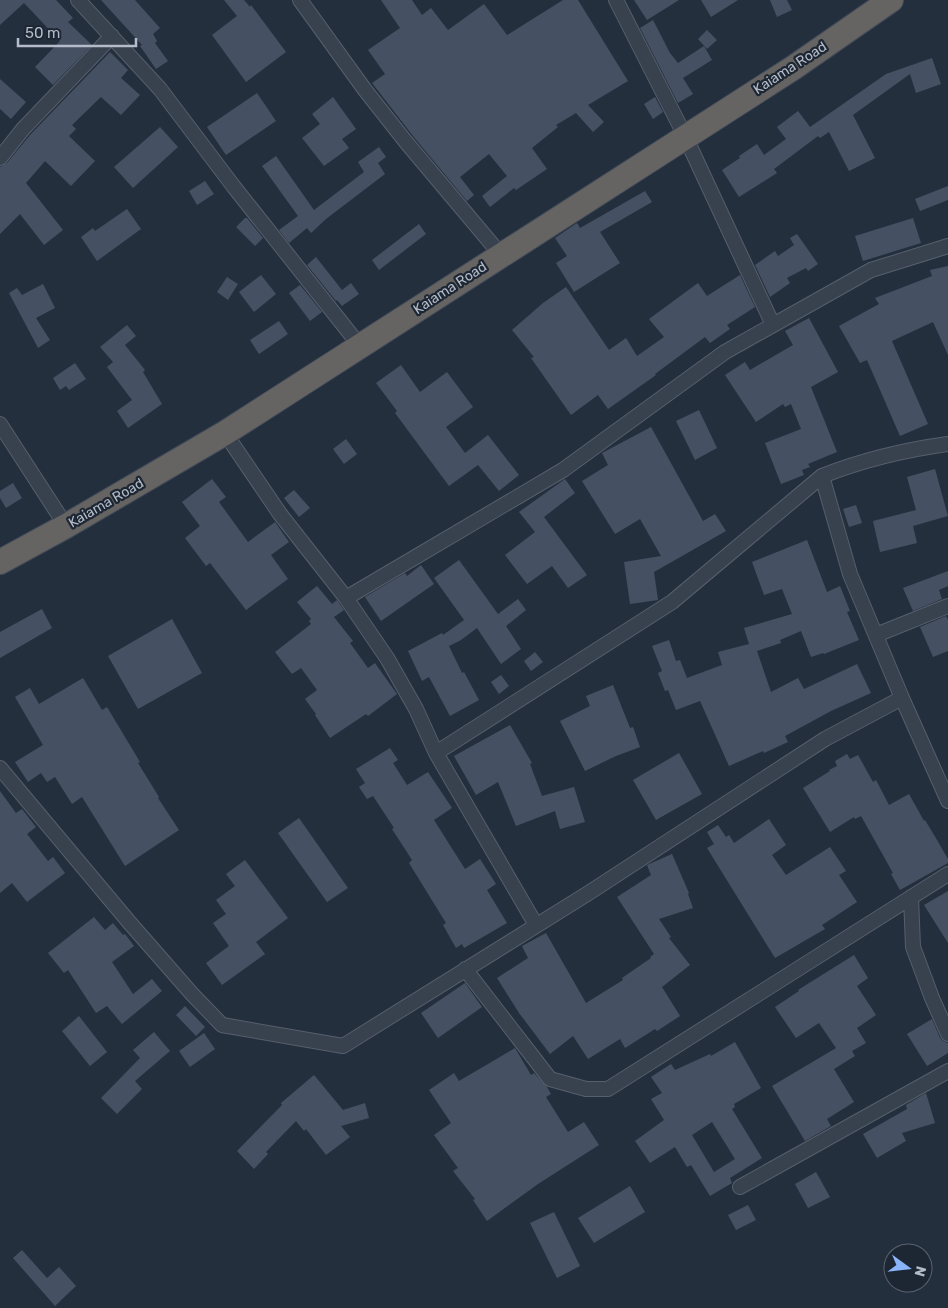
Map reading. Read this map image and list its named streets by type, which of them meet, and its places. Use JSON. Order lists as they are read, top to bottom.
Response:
{
  "streets": {
    "highway": ["Kaiama Road"]
  },
  "scale_bar": "50 m",
  "north": "right"
}
